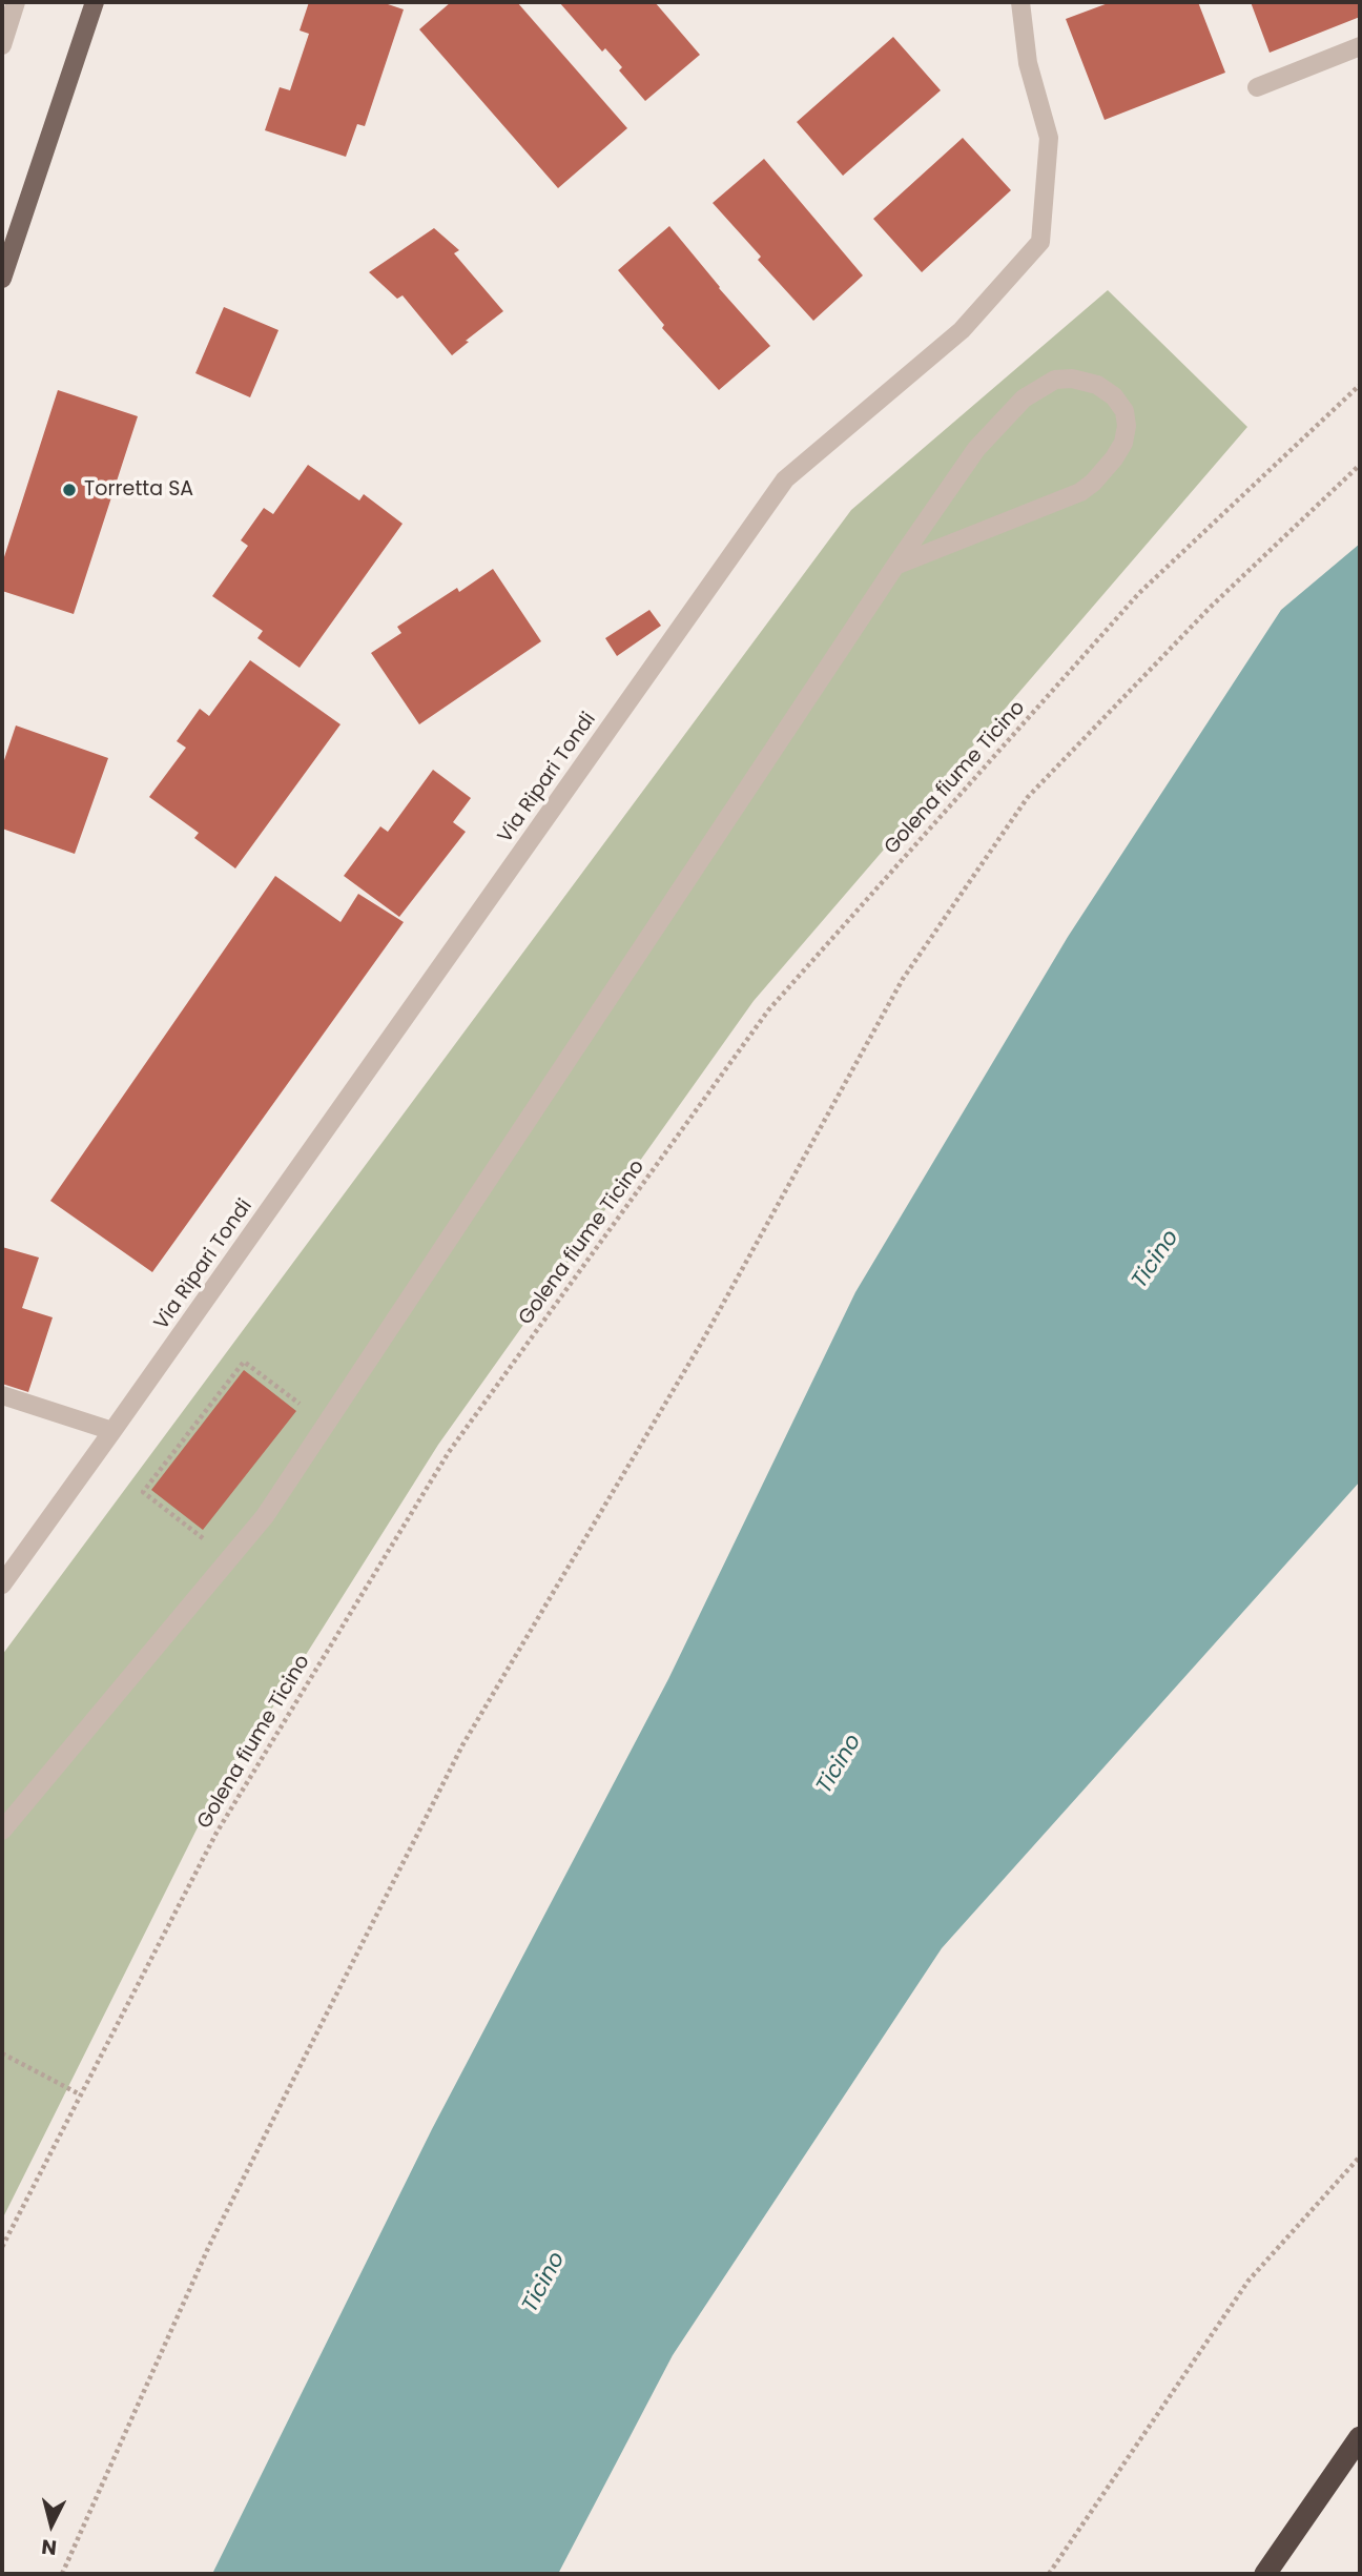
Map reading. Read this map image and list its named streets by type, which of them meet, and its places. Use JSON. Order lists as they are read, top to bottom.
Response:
{
  "streets": {
    "street": ["Via Ripari Tondi"],
    "path": ["Golena fiume Ticino"]
  },
  "water": ["Ticino"],
  "places": ["Torretta SA"],
  "north": "bottom"
}
